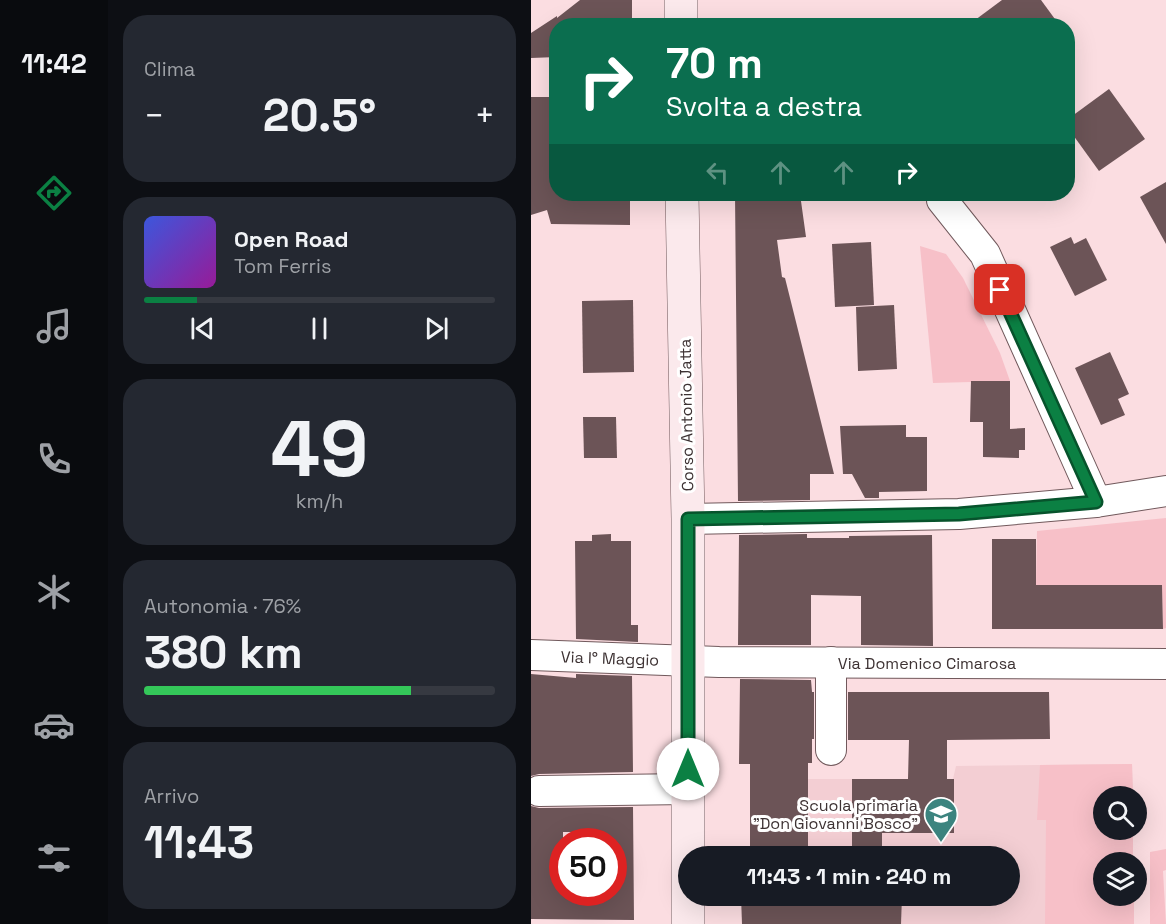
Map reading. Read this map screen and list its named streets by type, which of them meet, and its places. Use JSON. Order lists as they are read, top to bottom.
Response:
{
  "streets": {
    "main road": ["Corso Antonio Jatta"],
    "street": ["Via I° Maggio", "Via Domenico Cimarosa"]
  },
  "crossings": [
    ["Corso Antonio Jatta", "Via I° Maggio"],
    ["Corso Antonio Jatta", "Via Domenico Cimarosa"],
    ["Via I° Maggio", "Via Domenico Cimarosa"]
  ],
  "places": {
    "school or university": ["Scuola primaria \"Don Giovanni Bosco\""]
  },
  "page": {
    "tabs": "11:42",
    "tile": [
      "Clima",
      ["49", "km/h"],
      ["Autonomia · 76%", "380 km"],
      ["Arrivo", "11:43"]
    ],
    "turn": ["70 m", "Svolta a destra"],
    "heat": ["−", "20.5°", "+"],
    "song": ["Open Road", "Tom Ferris"],
    "limit": "50",
    "trip": "11:43 · 1 min · 240 m"
  }
}
